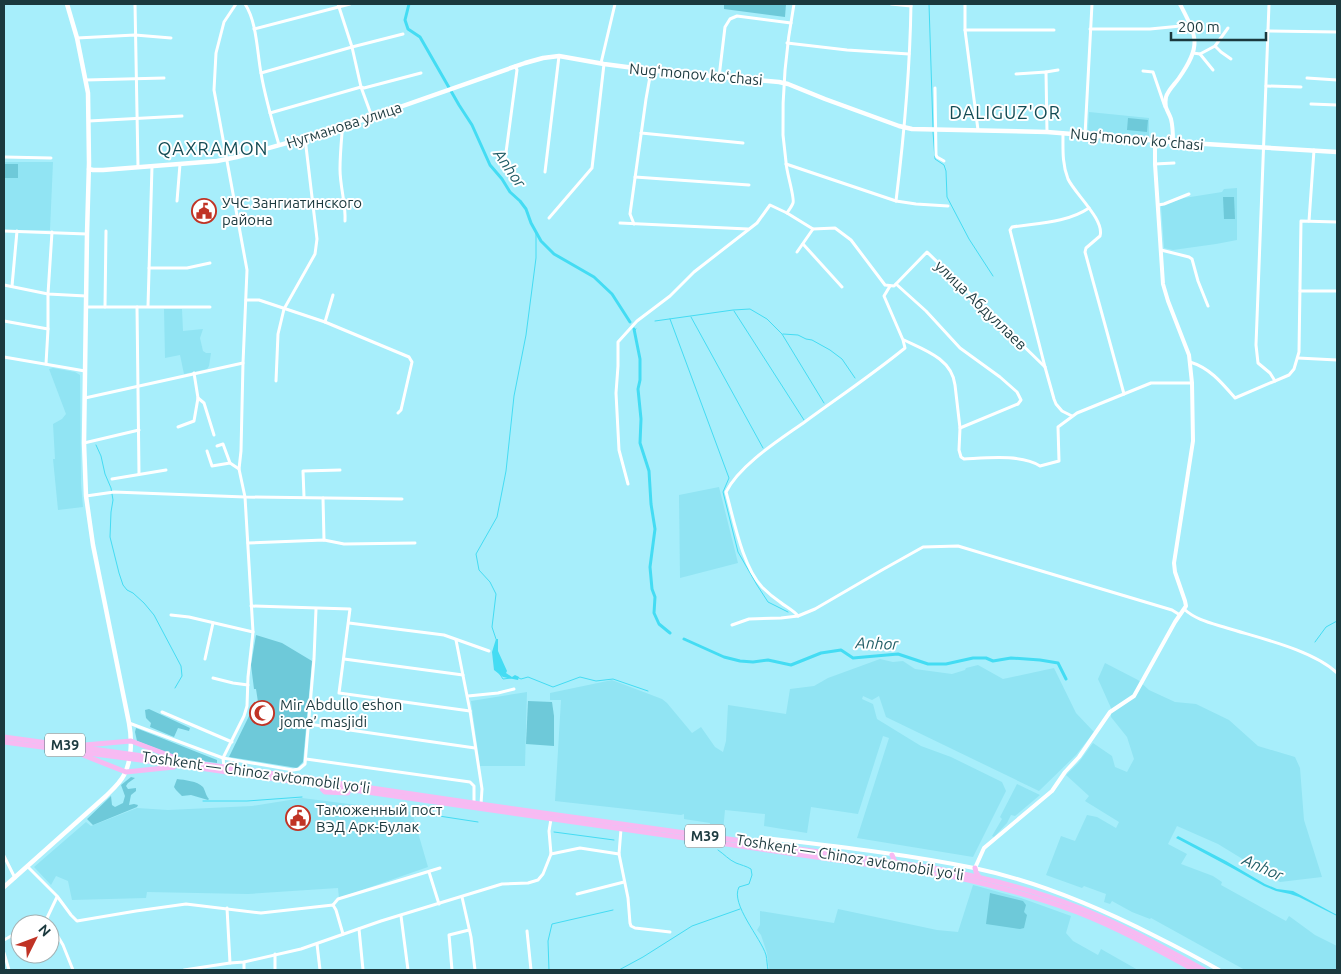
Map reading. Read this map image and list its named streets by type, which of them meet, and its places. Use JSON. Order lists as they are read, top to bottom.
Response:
{
  "streets": {
    "highway": ["M39", "Toshkent — Chinoz avtomobil yoʻli"],
    "main road": ["Nugʻmonov koʻchasi", "Нугманова улица"],
    "street": ["улица Абдуллаев"]
  },
  "crossings": [
    ["Nugʻmonov koʻchasi", "Нугманова улица"],
    ["M39", "Toshkent — Chinoz avtomobil yoʻli"]
  ],
  "districts": ["DALIGUZ'OR", "QAXRAMON"],
  "water": ["Anhor"],
  "places": {
    "public building": ["УЧС Зангиатинского района", "Таможенный пост ВЭД Арк-Булак"],
    "mosque": ["Mir Abdullo eshon jome’ masjidi"]
  },
  "scale_bar": "200 m",
  "north": "top right"
}
